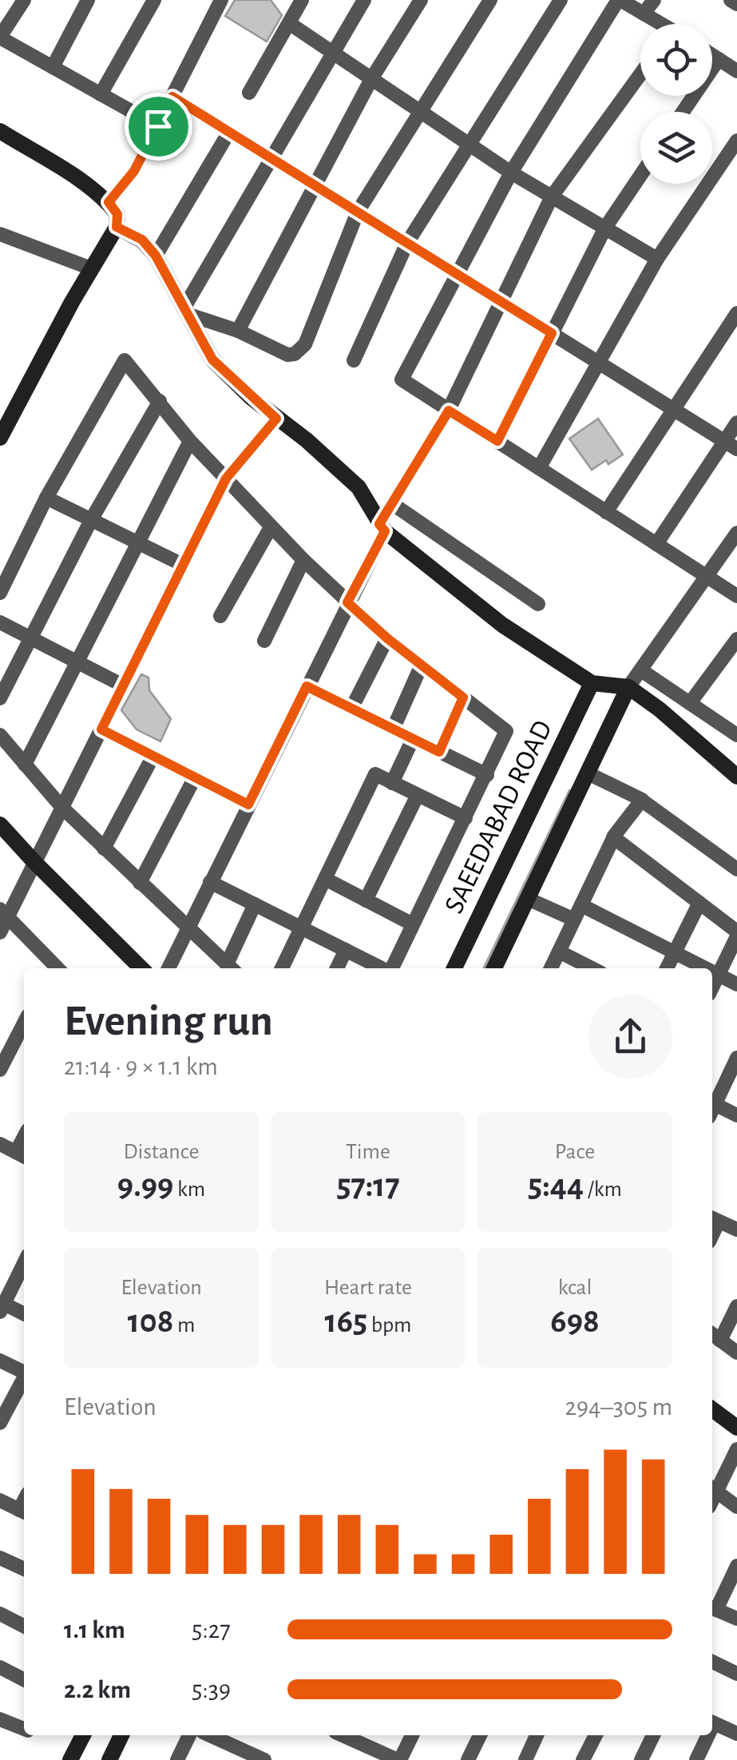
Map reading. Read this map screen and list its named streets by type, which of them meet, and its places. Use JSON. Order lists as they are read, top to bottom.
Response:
{
  "streets": {
    "street": ["SAEEDABAD ROAD"]
  },
  "page": {
    "heading": ["Evening run", "21:14 · 9 × 1.1 km"],
    "stats": [
      ["Distance", "9.99 km"],
      ["Time", "57:17"],
      ["Pace", "5:44 /km"],
      ["Elevation", "108 m"],
      ["Heart rate", "165 bpm"],
      ["kcal", "698"]
    ],
    "chart": ["Elevation", "294–305 m"],
    "list": [
      {
        "name": "1.1 km",
        "note": "5:27"
      },
      {
        "name": "2.2 km",
        "note": "5:39"
      }
    ]
  }
}
